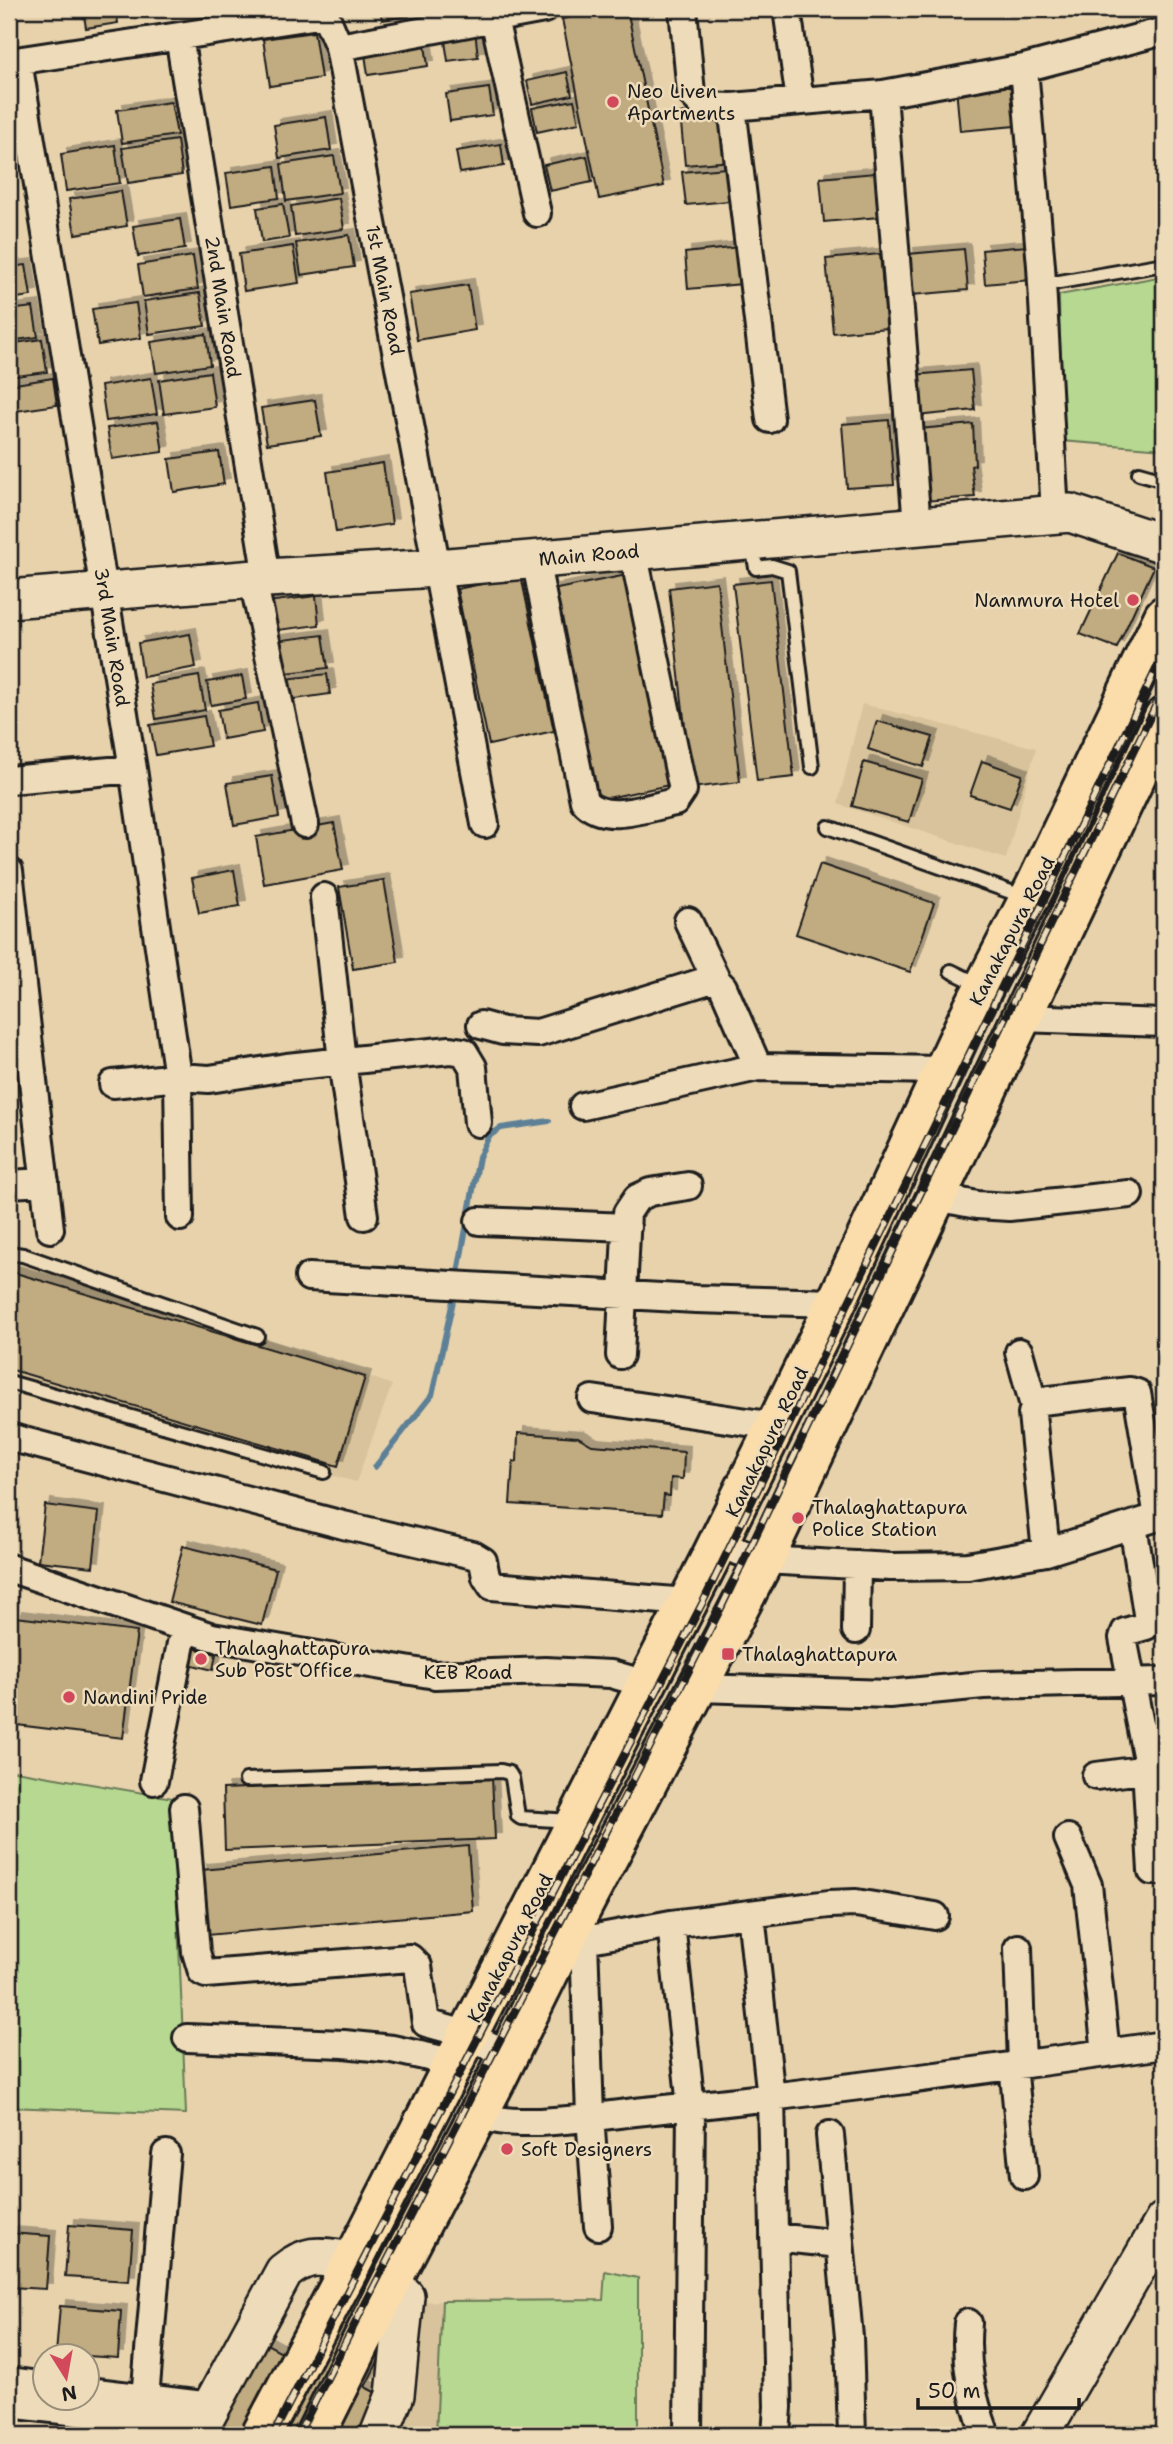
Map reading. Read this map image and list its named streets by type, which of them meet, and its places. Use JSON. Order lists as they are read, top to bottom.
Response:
{
  "streets": {
    "highway": ["Kanakapura Road"],
    "street": [
      "1st Main Road",
      "2nd Main Road",
      "Main Road",
      "3rd Main Road",
      "KEB Road"
    ]
  },
  "crossings": [
    ["1st Main Road", "Main Road"],
    ["2nd Main Road", "Main Road"],
    ["Main Road", "3rd Main Road"],
    ["Kanakapura Road", "KEB Road"]
  ],
  "places": {
    "other": [
      "Neo Liven Apartments",
      "Nammura Hotel",
      "Thalaghattapura Police Station",
      "Thalaghattapura Sub Post Office",
      "Nandini Pride",
      "Soft Designers"
    ],
    "transit": ["Thalaghattapura"]
  },
  "scale_bar": "50 m",
  "north": "bottom"
}
